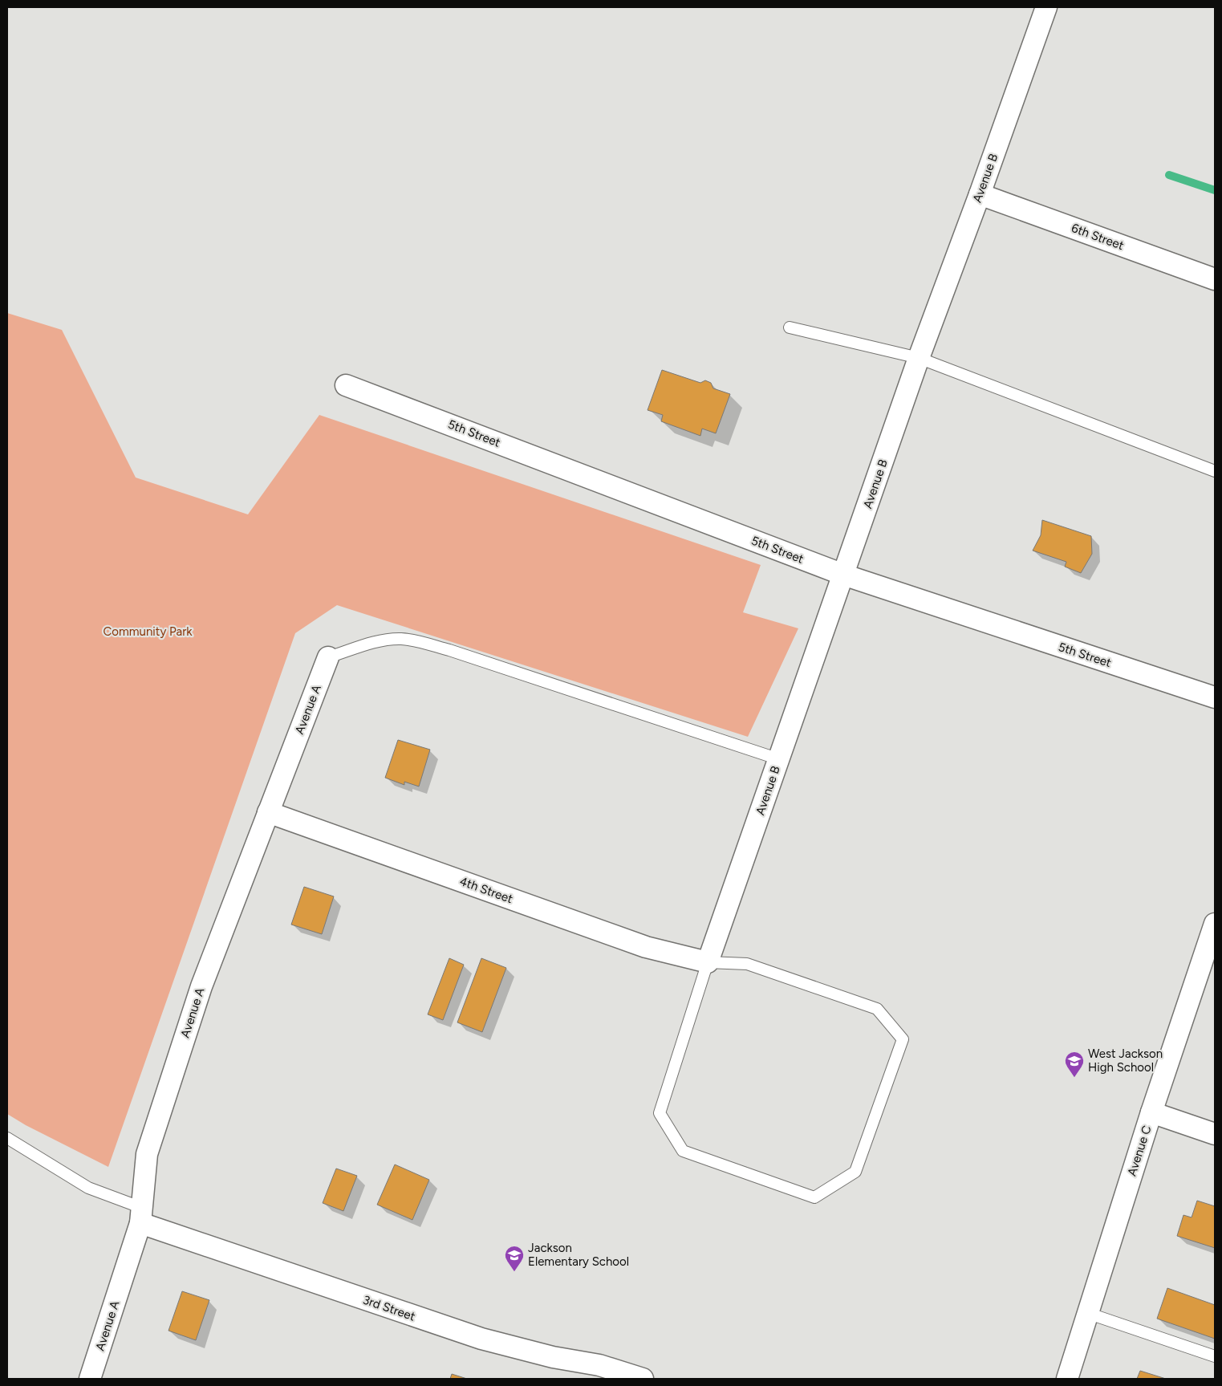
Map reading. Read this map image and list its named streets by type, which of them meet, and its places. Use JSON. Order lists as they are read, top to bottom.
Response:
{
  "streets": {
    "street": [
      "Avenue B",
      "6th Street",
      "5th Street",
      "Avenue A",
      "4th Street",
      "Avenue C",
      "3rd Street"
    ]
  },
  "crossings": [
    ["Avenue B", "6th Street"],
    ["Avenue B", "5th Street"],
    ["Avenue B", "4th Street"],
    ["Avenue A", "4th Street"],
    ["Avenue A", "3rd Street"]
  ],
  "parks": ["Community Park"],
  "places": {
    "school or university": ["West Jackson High School", "Jackson Elementary School"]
  }
}
